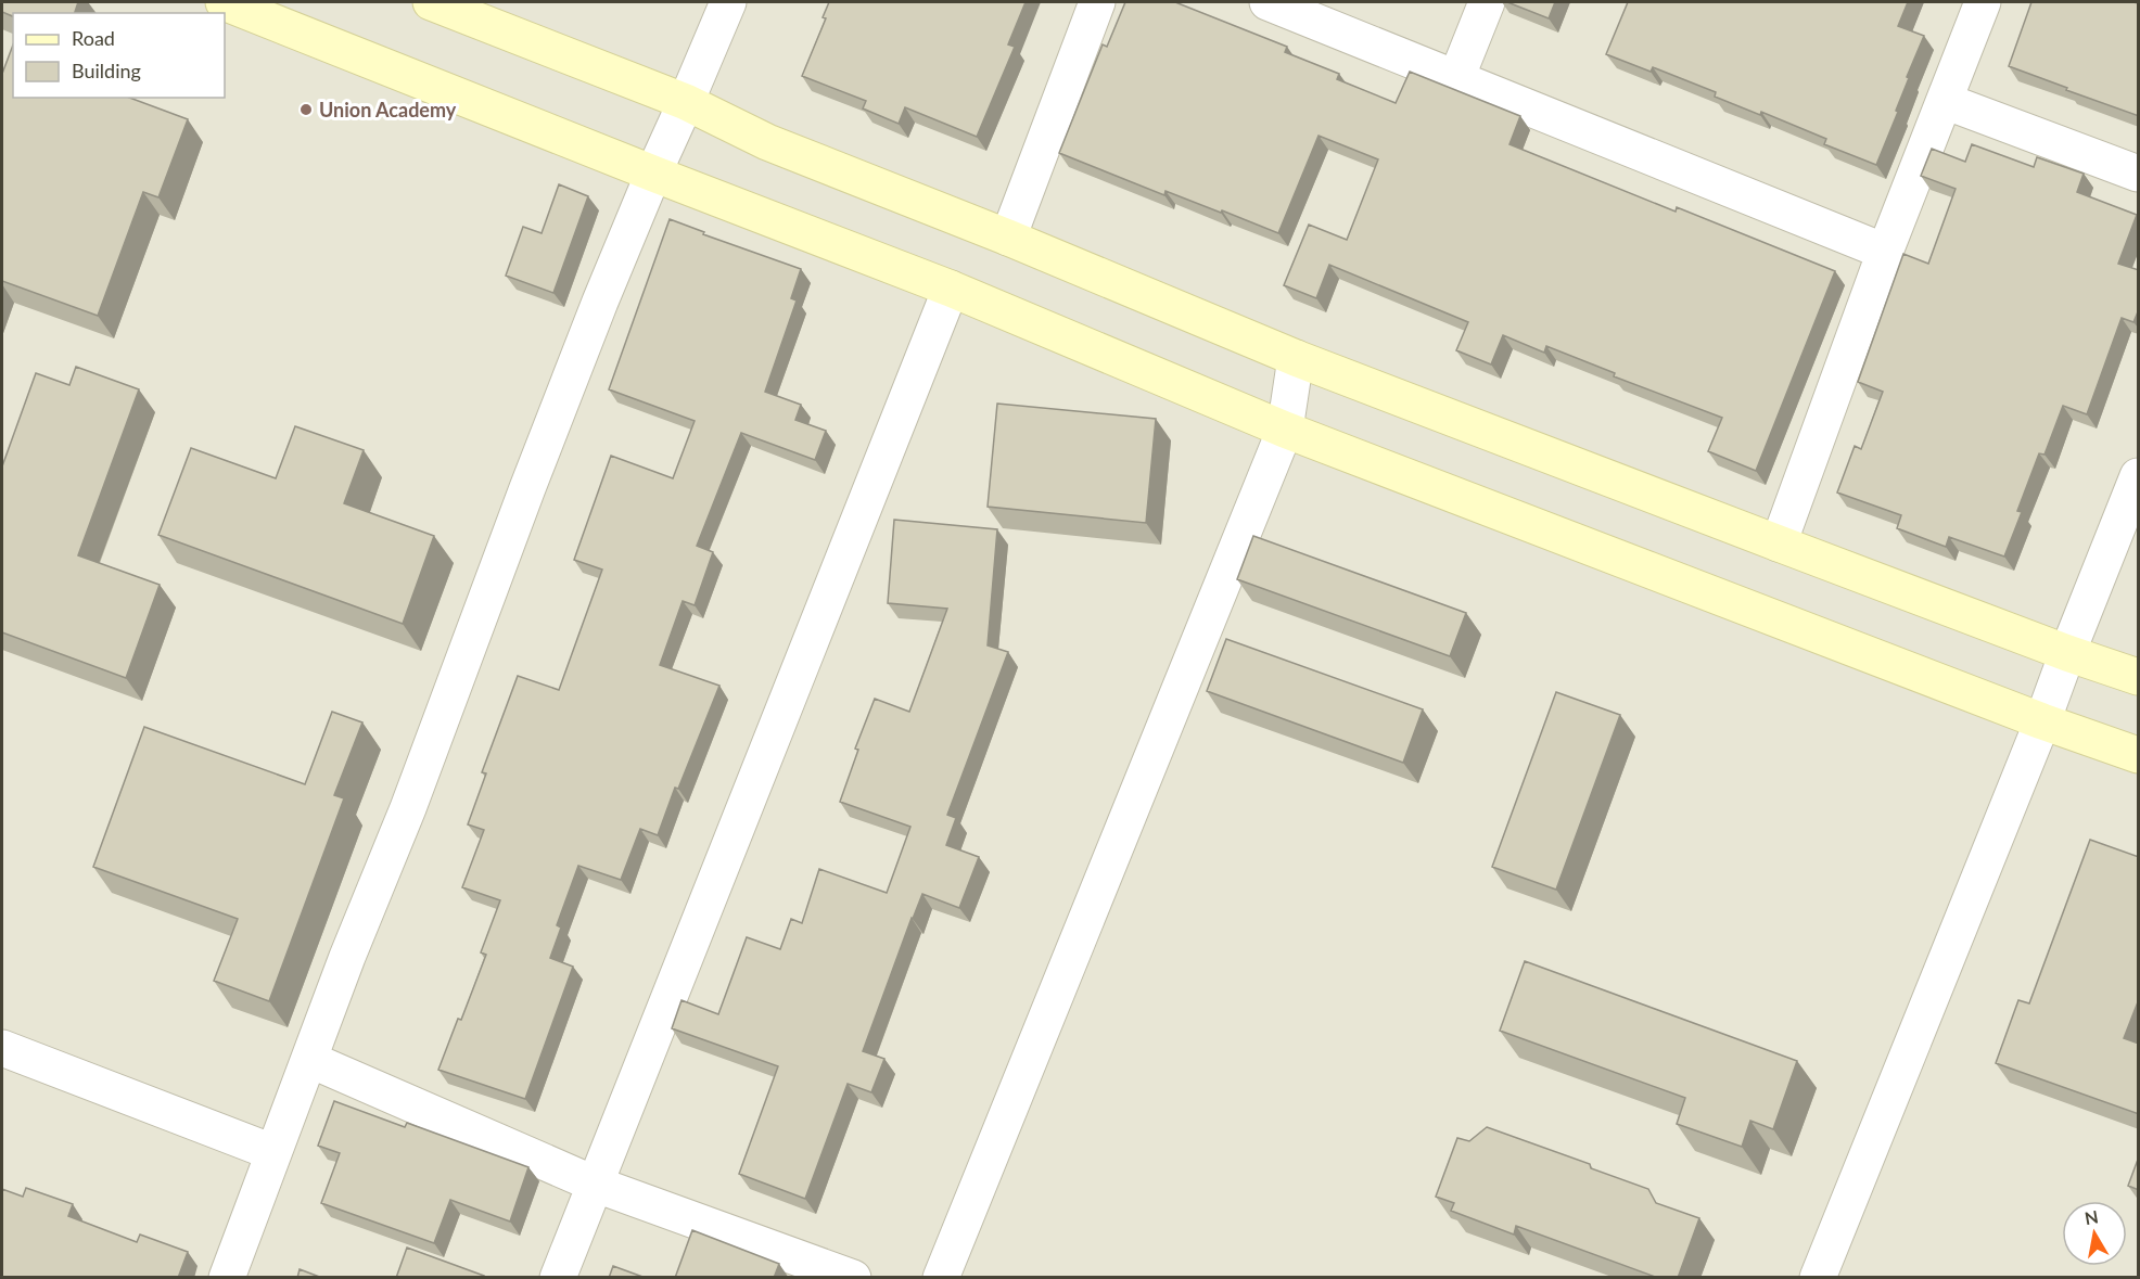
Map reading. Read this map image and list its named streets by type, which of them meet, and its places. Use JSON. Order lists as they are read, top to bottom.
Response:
{
  "places": ["Union Academy"],
  "legend": ["Road", "Building"],
  "north": "top"
}
